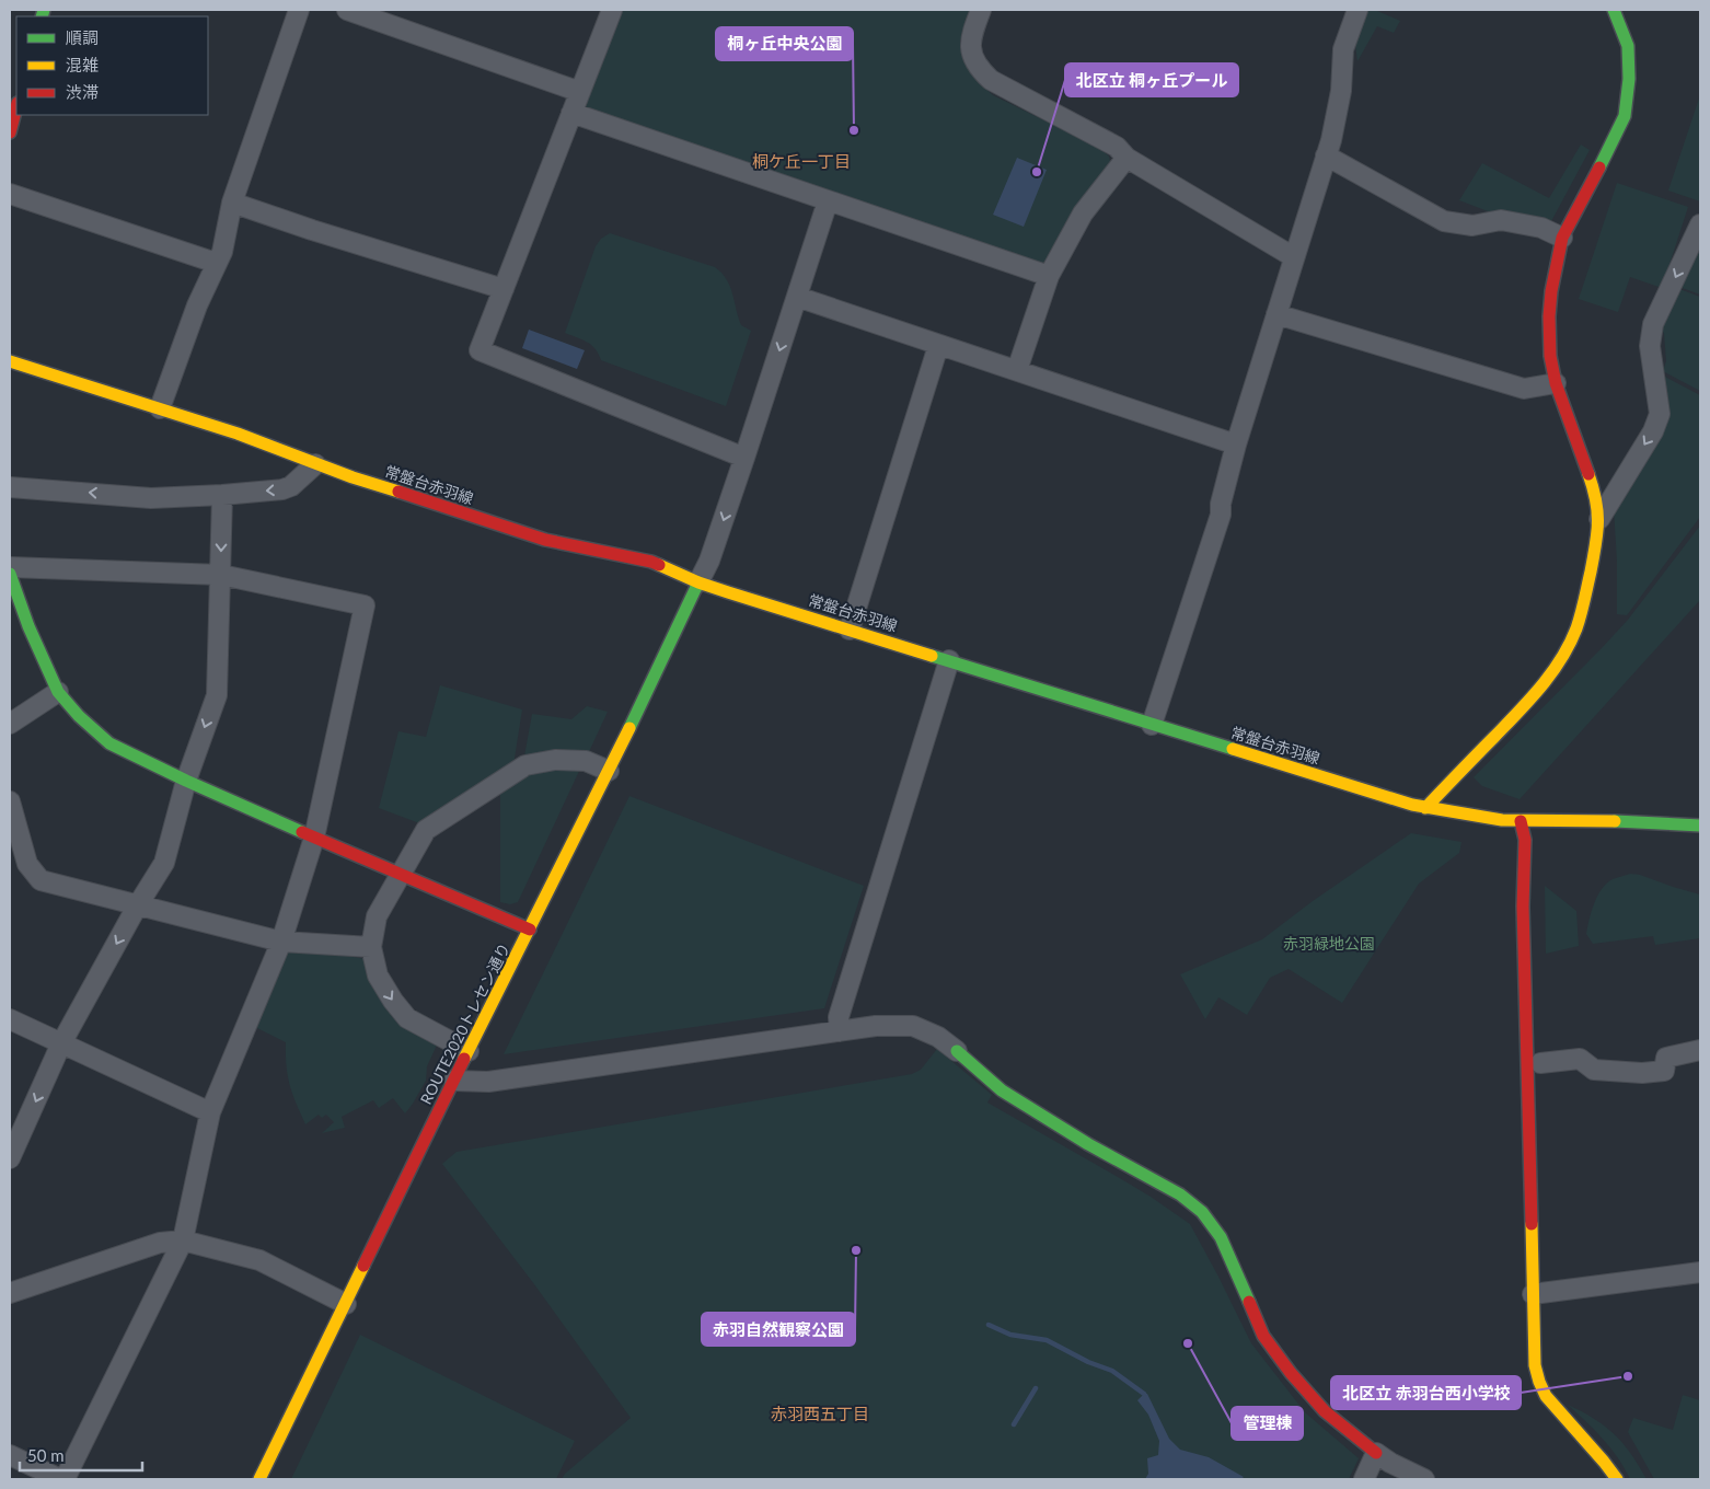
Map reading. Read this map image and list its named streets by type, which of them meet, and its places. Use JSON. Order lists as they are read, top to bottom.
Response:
{
  "streets": {
    "street": ["常盤台赤羽線", "ROUTE2020トレセン通り"]
  },
  "crossings": [
    ["常盤台赤羽線", "ROUTE2020トレセン通り"]
  ],
  "districts": ["桐ケ丘一丁目", "赤羽西五丁目"],
  "parks": ["赤羽緑地公園"],
  "places": [
    "桐ヶ丘中央公園",
    "北区立 桐ヶ丘プール",
    "赤羽自然観察公園",
    "管理棟",
    "北区立 赤羽台西小学校"
  ],
  "legend": ["順調", "混雑", "渋滞"],
  "scale_bar": "50 m"
}
